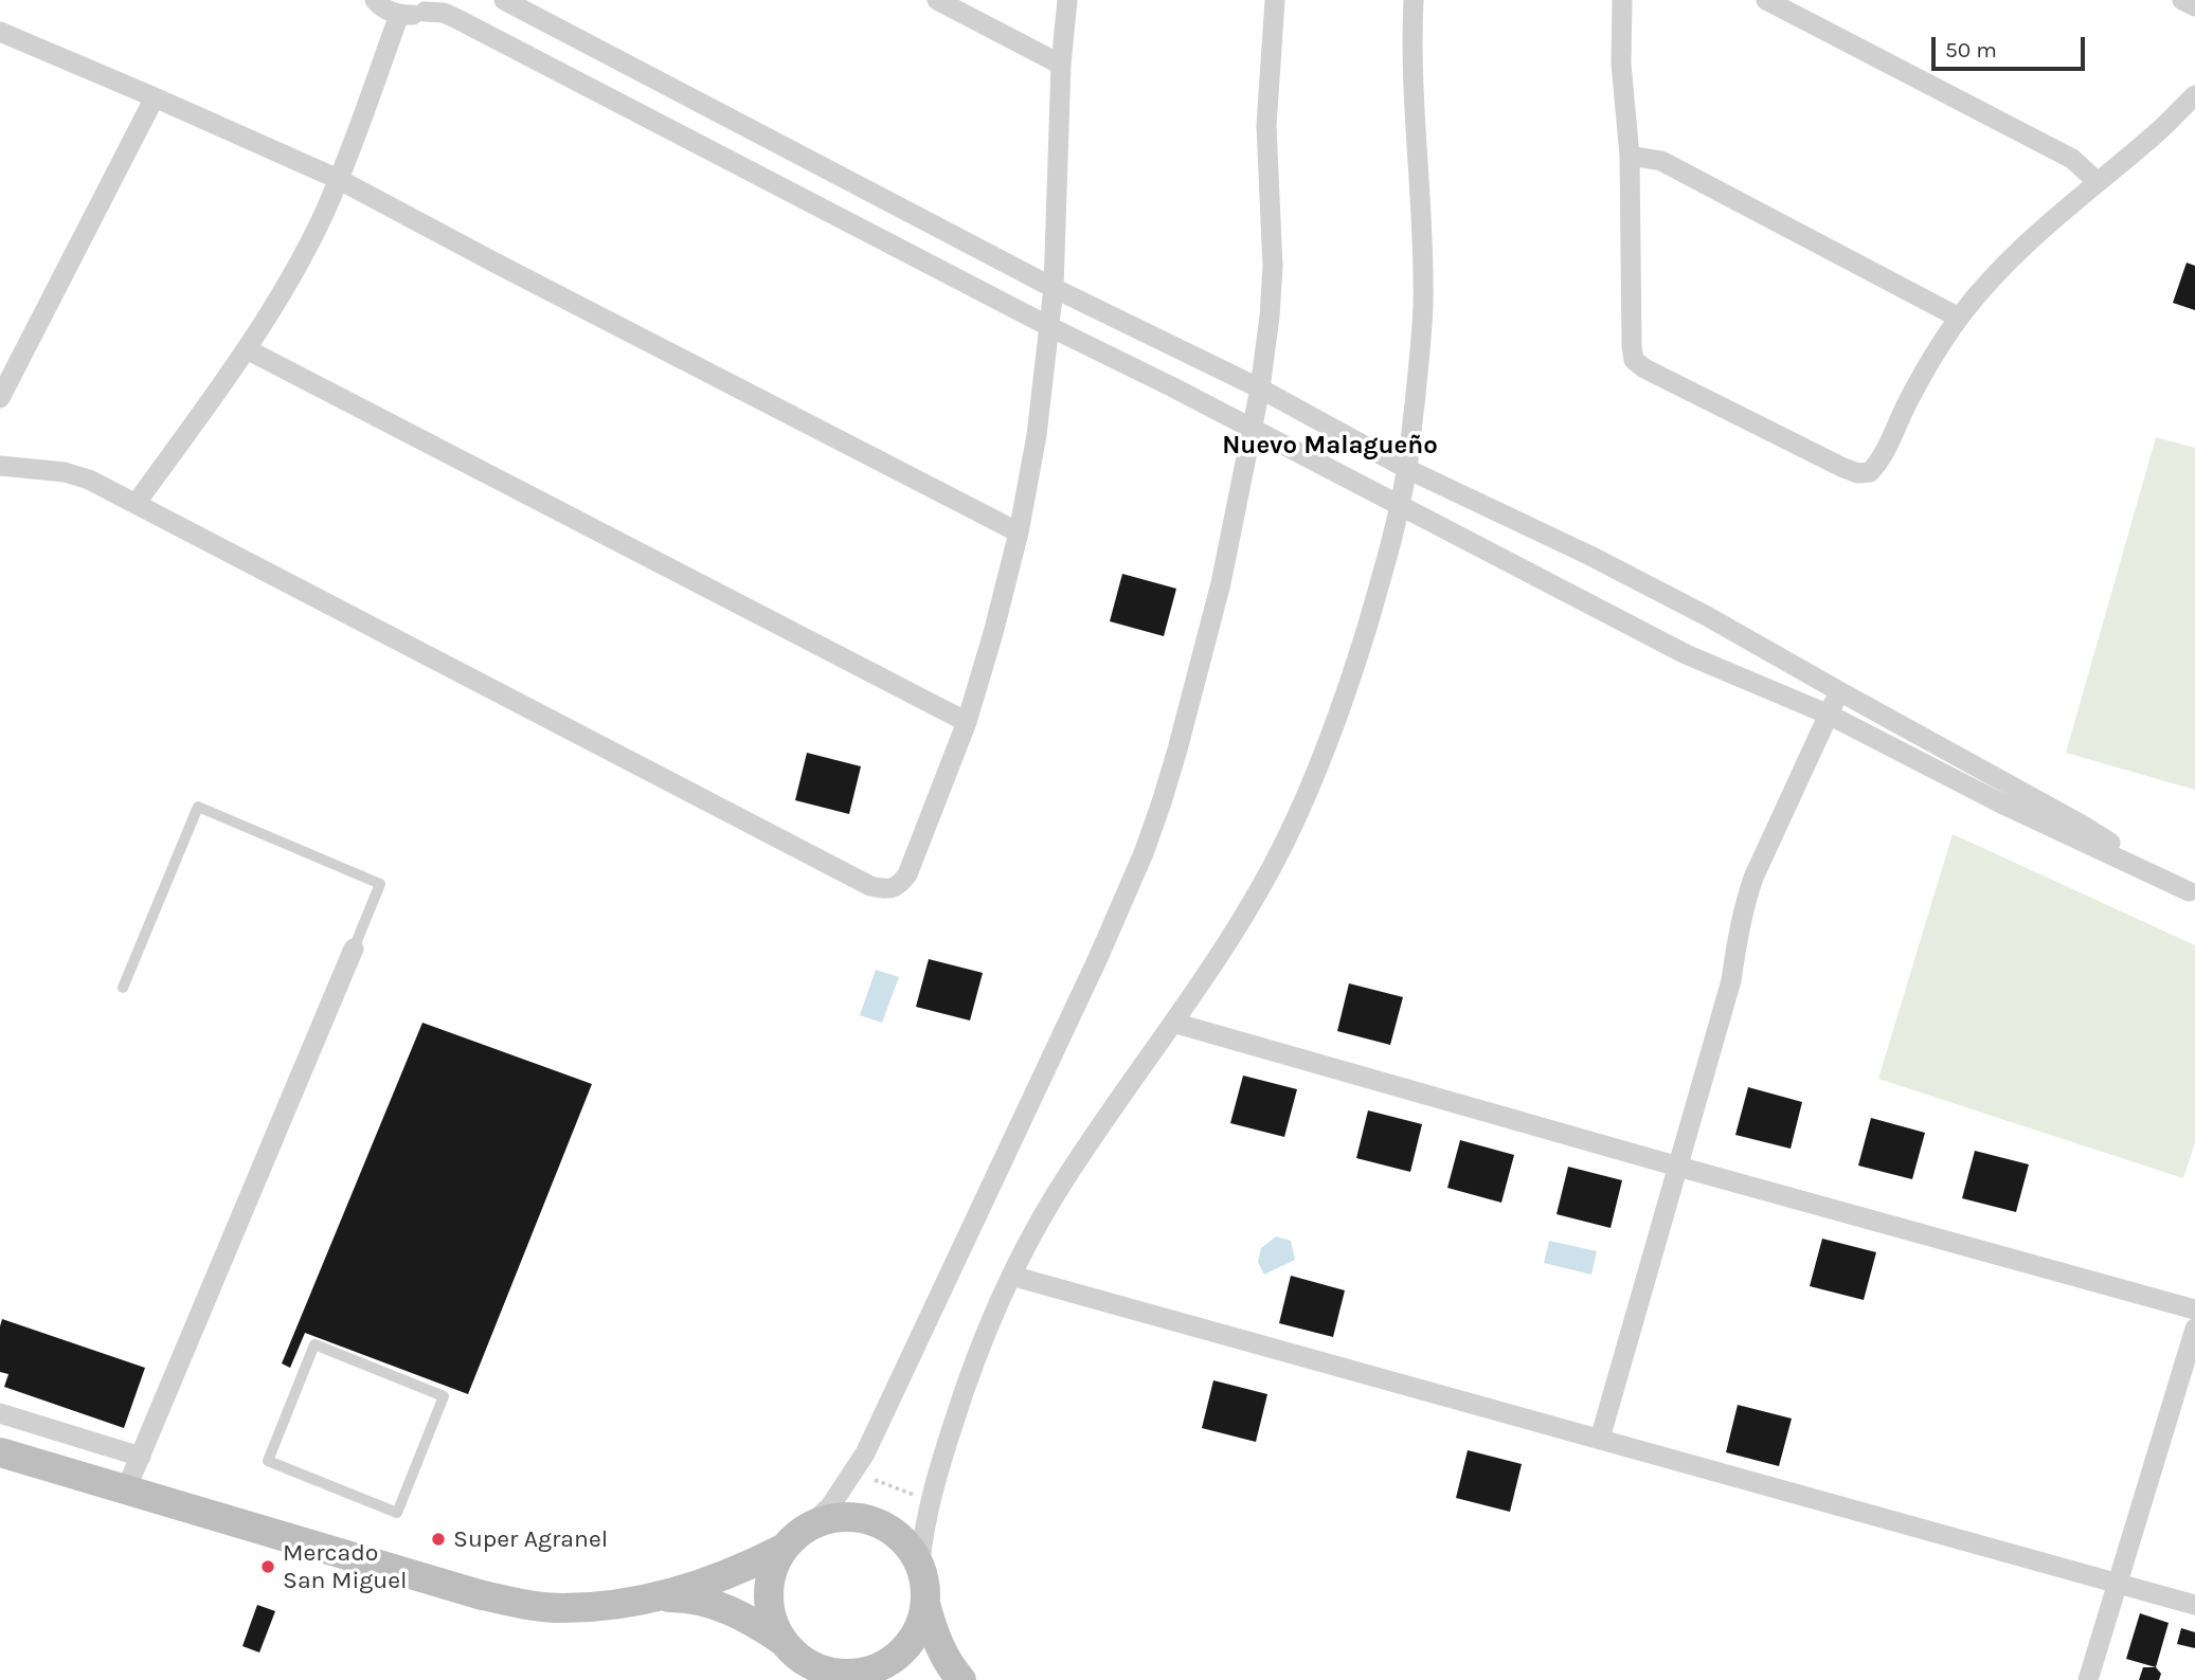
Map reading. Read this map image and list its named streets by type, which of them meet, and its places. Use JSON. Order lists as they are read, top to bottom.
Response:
{
  "districts": ["Nuevo Malagueño"],
  "places": ["Super Agranel", "Mercado San Miguel"],
  "scale_bar": "50 m"
}
